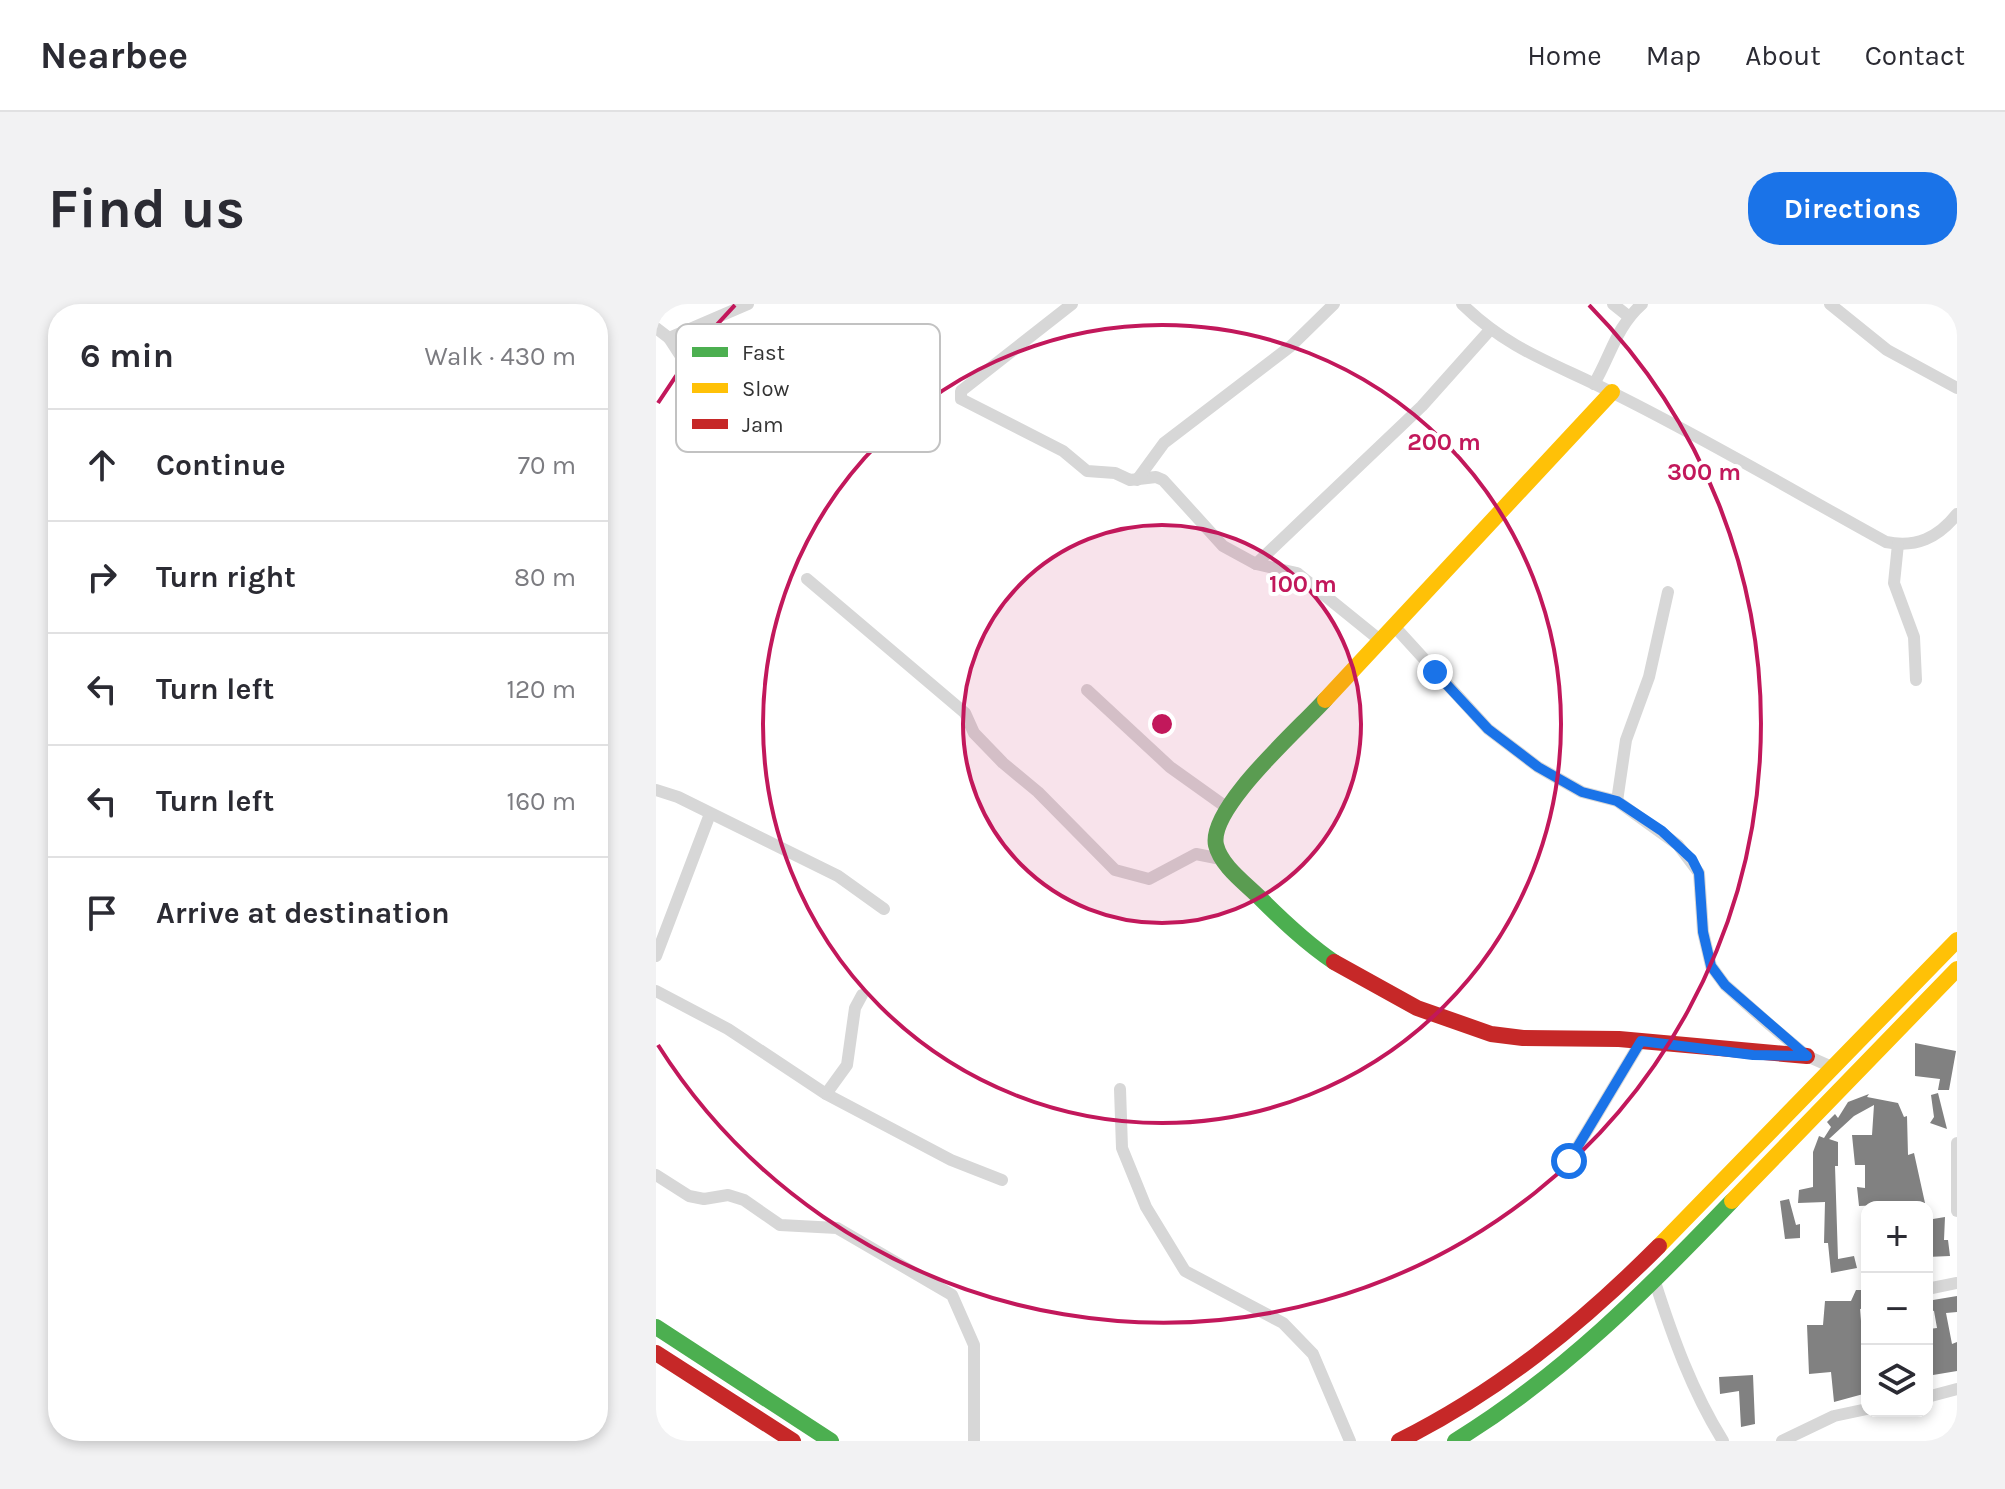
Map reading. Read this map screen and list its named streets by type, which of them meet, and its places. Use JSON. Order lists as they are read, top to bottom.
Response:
{
  "legend": ["Fast", "Slow", "Jam"],
  "page": {
    "header": "Nearbee",
    "nav": [
      "Home",
      "Map",
      "About",
      "Contact"
    ],
    "buttons": "Directions",
    "title": "Find us",
    "heading": ["6 min", "Walk · 430 m"],
    "list": [
      ["Continue", "70 m"],
      ["Turn right", "80 m"],
      ["Turn left", "120 m"],
      ["Turn left", "160 m"],
      "Arrive at destination"
    ],
    "map_buttons": ["+", "−"]
  },
  "rings": ["200 m", "300 m", "100 m"]
}
